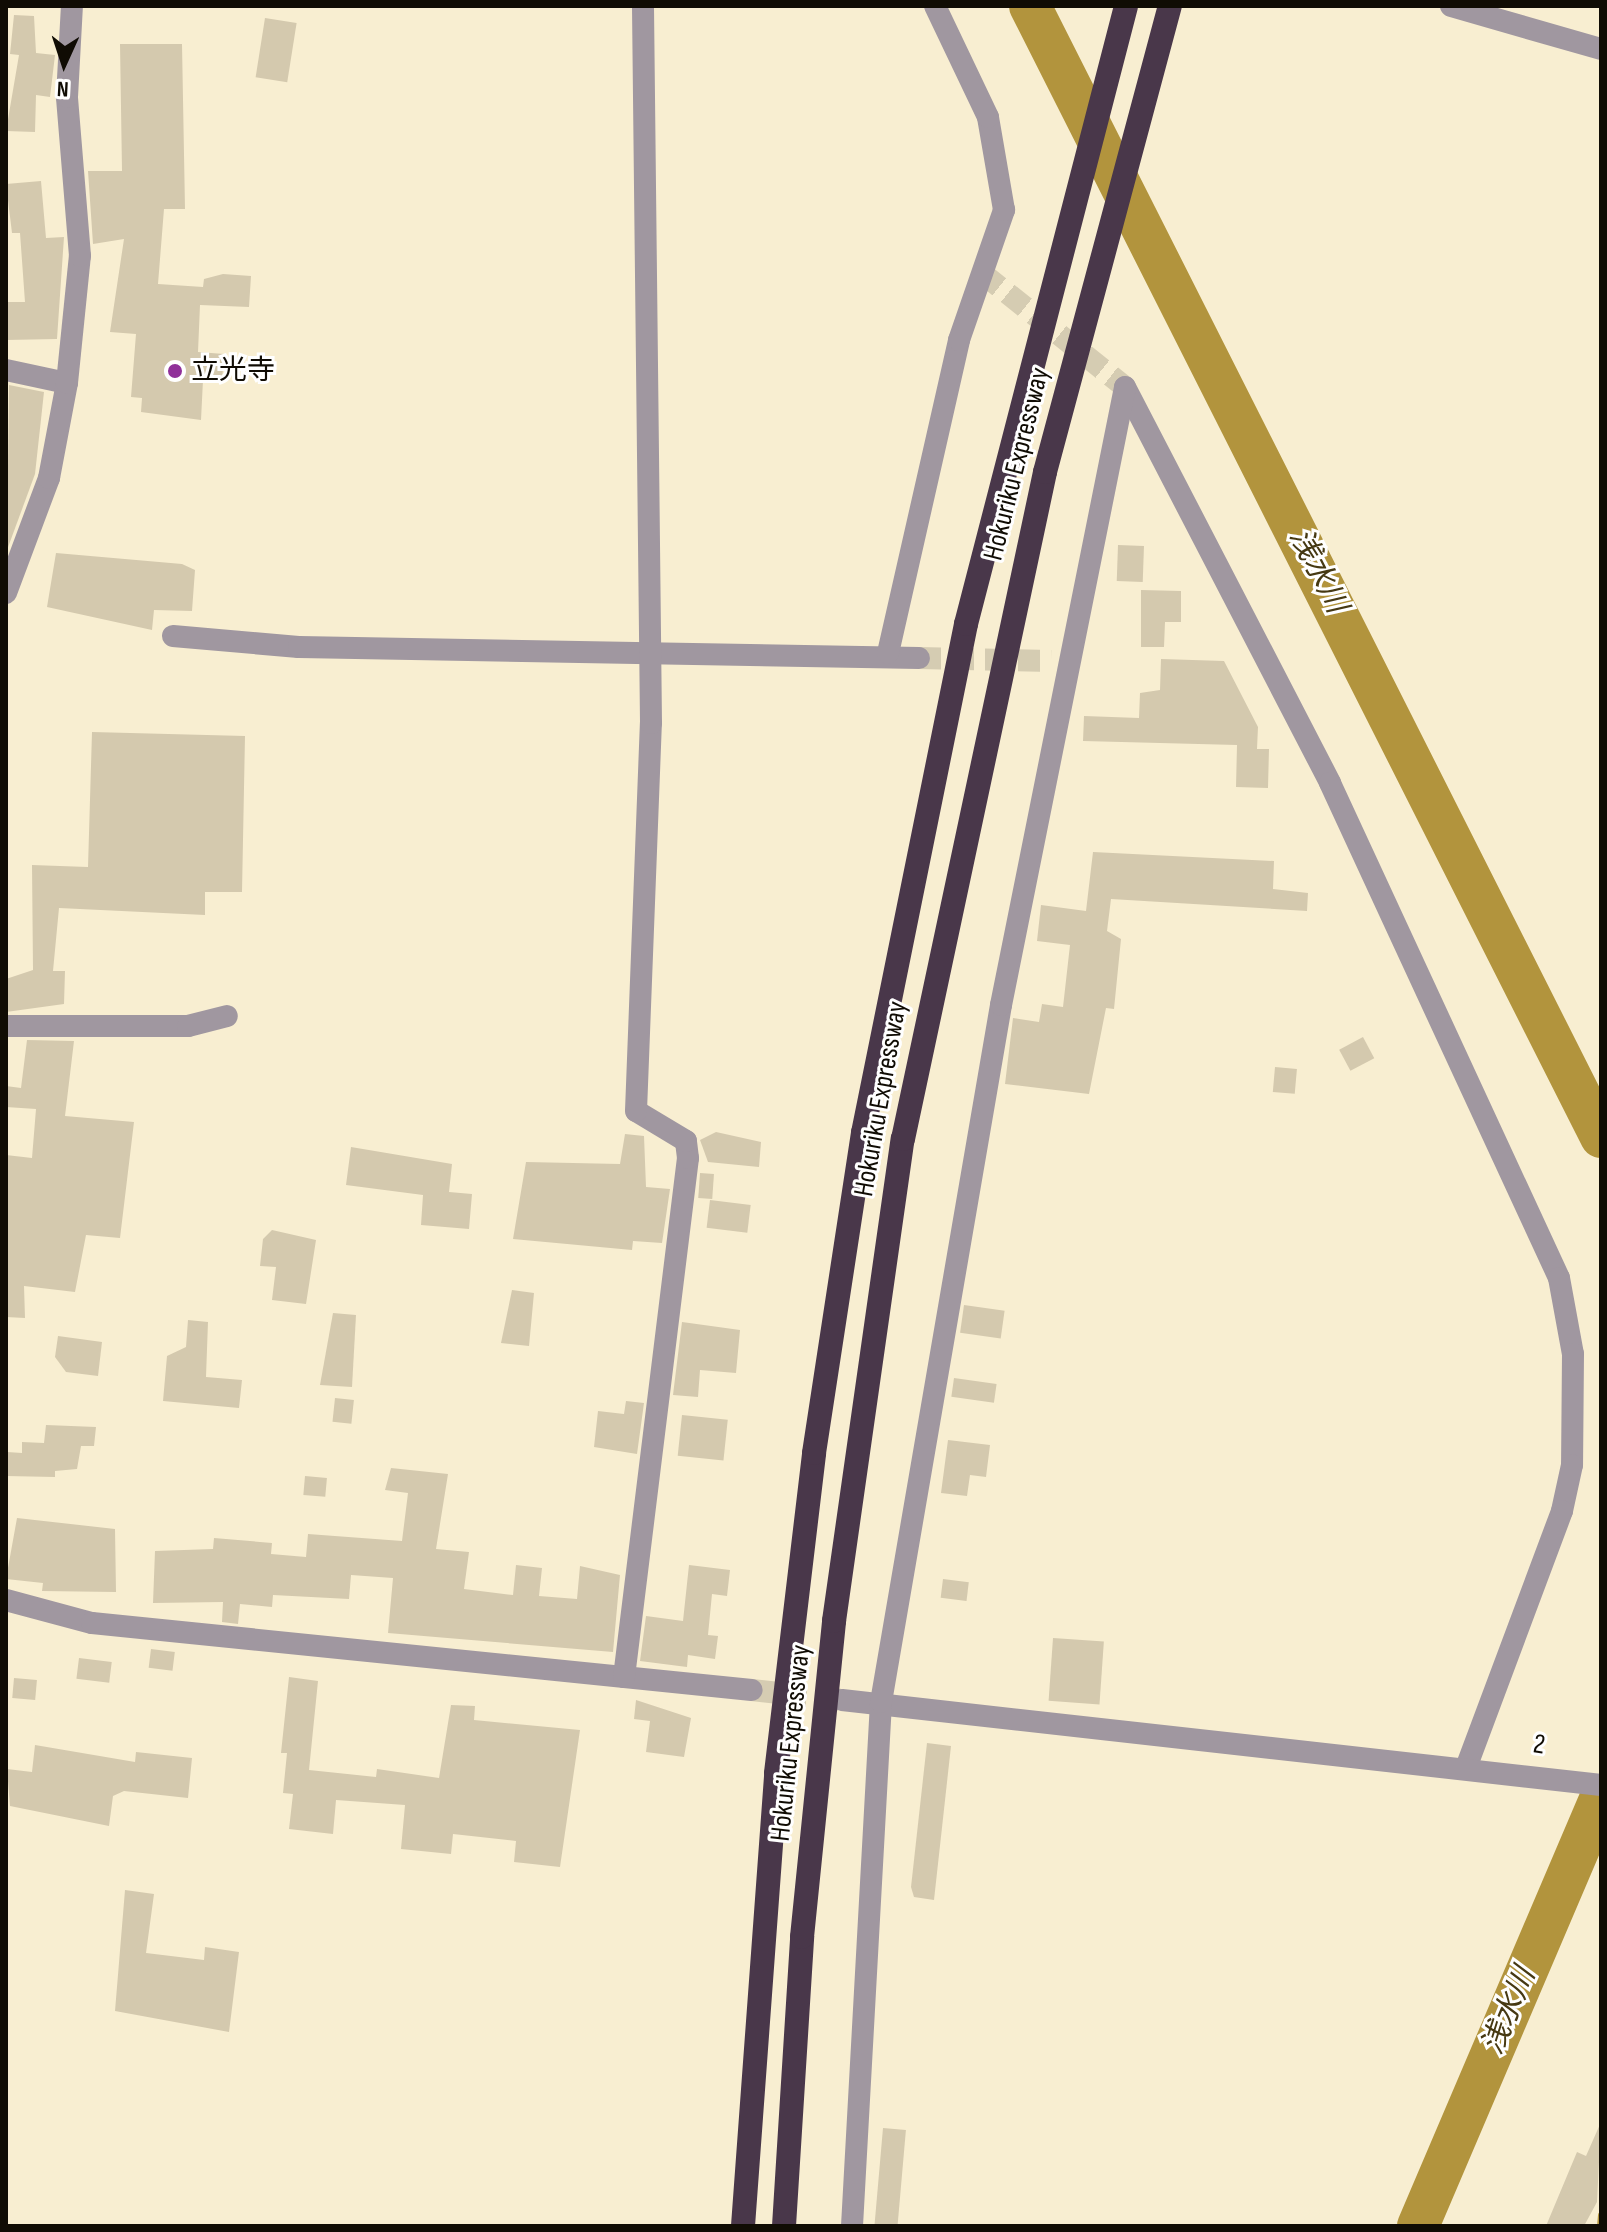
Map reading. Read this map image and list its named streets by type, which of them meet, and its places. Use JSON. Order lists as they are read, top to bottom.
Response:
{
  "streets": {
    "highway": ["Hokuriku Expressway"],
    "street": ["2"]
  },
  "water": ["浅水川"],
  "places": ["立光寺"],
  "north": "bottom"
}
